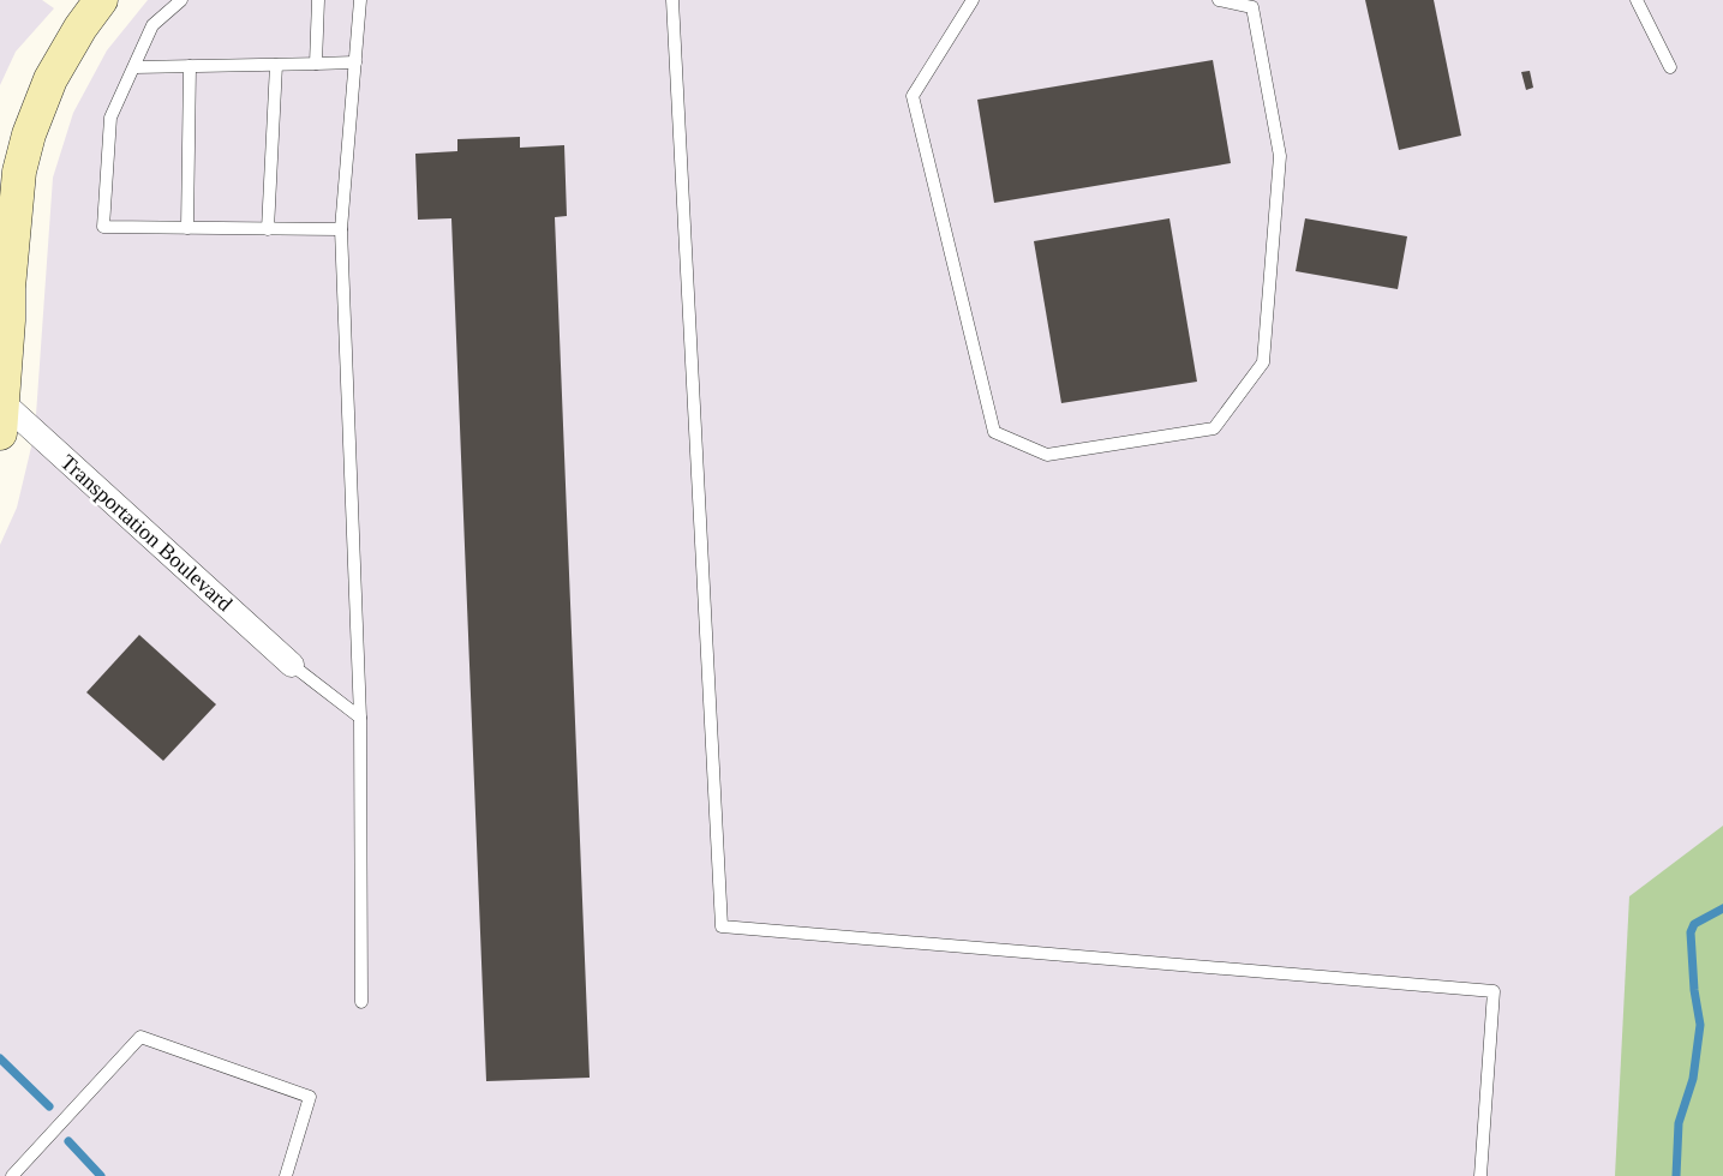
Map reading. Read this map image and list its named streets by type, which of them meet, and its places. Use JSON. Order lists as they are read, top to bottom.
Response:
{
  "streets": {
    "street": ["Transportation Boulevard"]
  }
}
